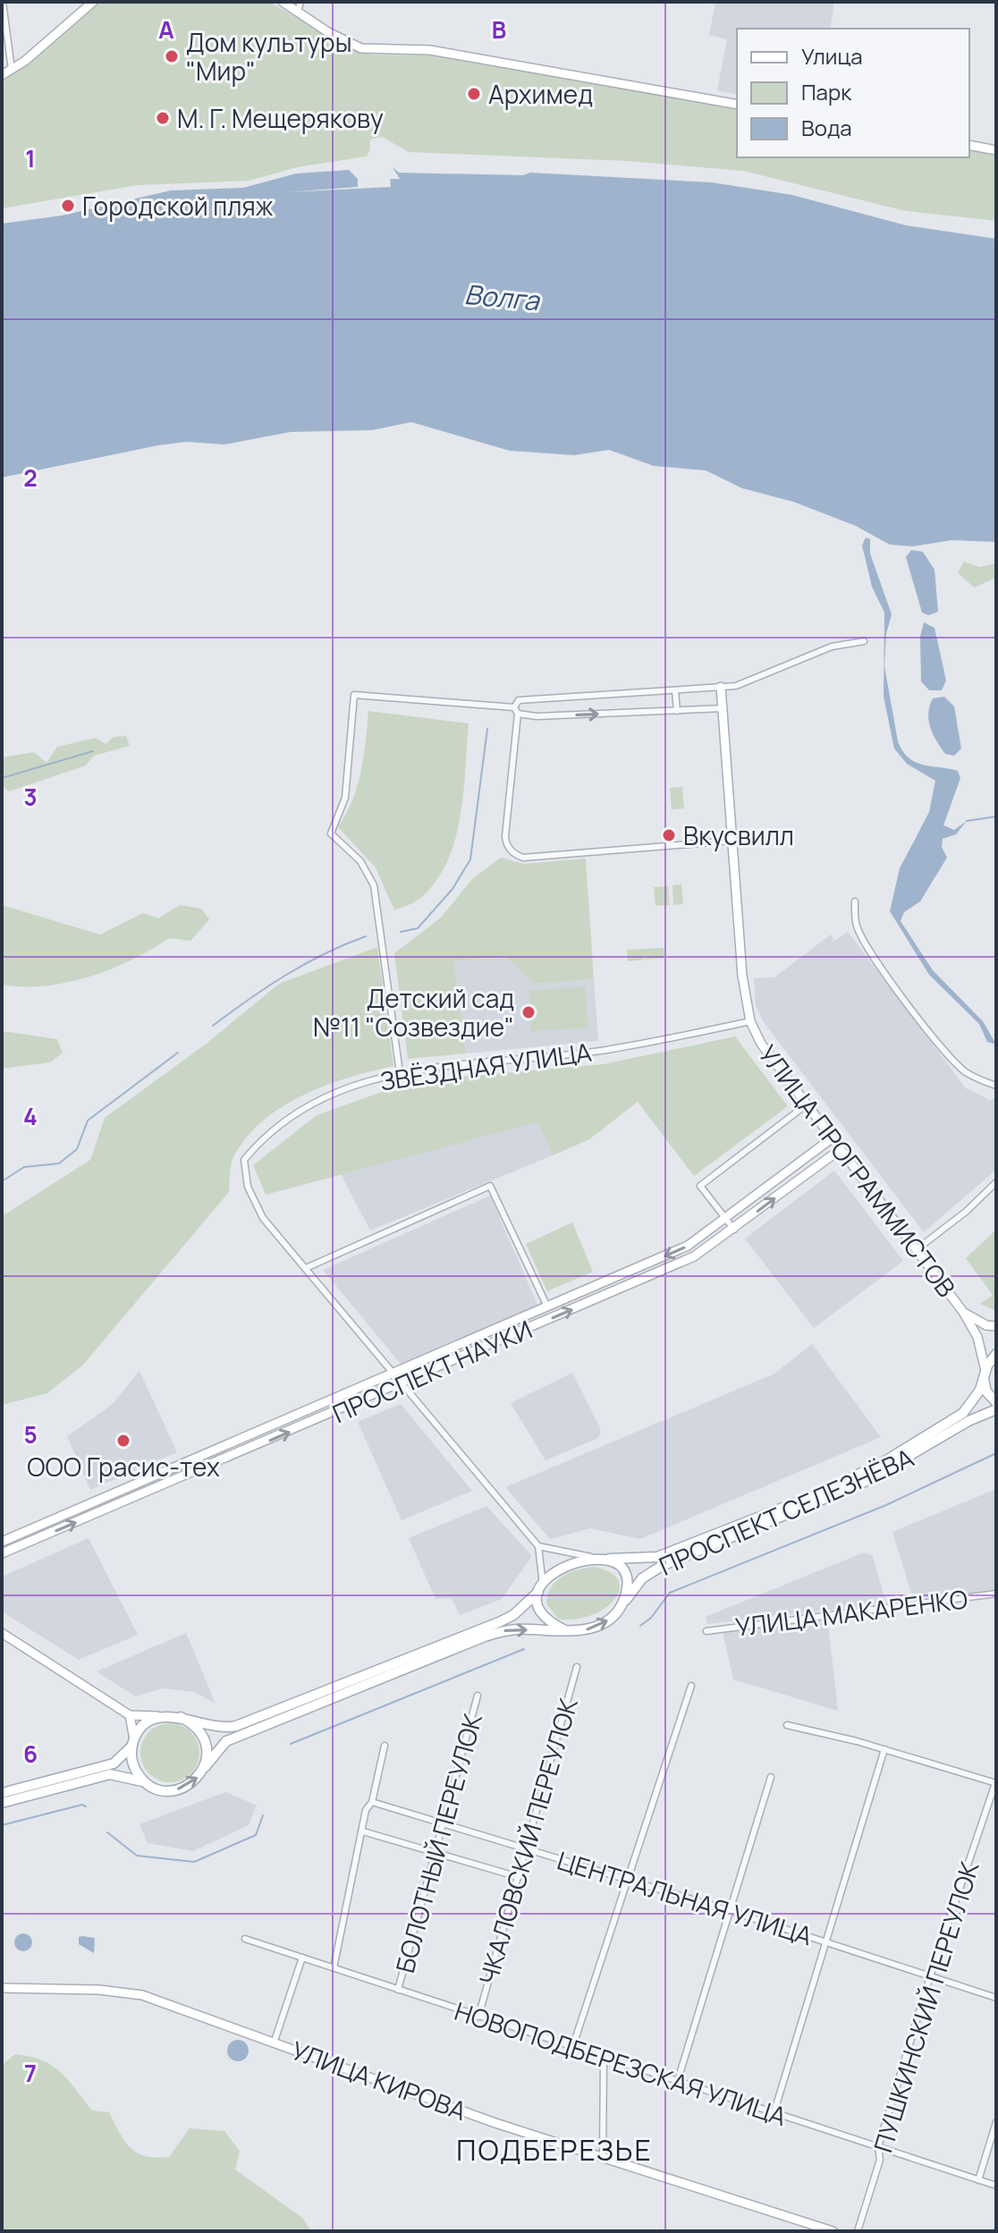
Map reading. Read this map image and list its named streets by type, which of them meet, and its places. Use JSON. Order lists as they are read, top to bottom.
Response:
{
  "streets": {
    "main road": ["ПРОСПЕКТ СЕЛЕЗНЁВА"],
    "street": [
      "ЗВЁЗДНАЯ УЛИЦА",
      "УЛИЦА ПРОГРАММИСТОВ",
      "ПРОСПЕКТ НАУКИ",
      "УЛИЦА МАКАРЕНКО",
      "ЧКАЛОВСКИЙ ПЕРЕУЛОК",
      "БОЛОТНЫЙ ПЕРЕУЛОК",
      "ЦЕНТРАЛЬНАЯ УЛИЦА",
      "ПУШКИНСКИЙ ПЕРЕУЛОК",
      "НОВОПОДБЕРЕЗСКАЯ УЛИЦА",
      "УЛИЦА КИРОВА"
    ]
  },
  "crossings": [
    ["ЗВЁЗДНАЯ УЛИЦА", "УЛИЦА ПРОГРАММИСТОВ"],
    ["УЛИЦА ПРОГРАММИСТОВ", "ПРОСПЕКТ НАУКИ"],
    ["УЛИЦА ПРОГРАММИСТОВ", "ПРОСПЕКТ СЕЛЕЗНЁВА"],
    ["ЧКАЛОВСКИЙ ПЕРЕУЛОК", "ЦЕНТРАЛЬНАЯ УЛИЦА"],
    ["ЧКАЛОВСКИЙ ПЕРЕУЛОК", "НОВОПОДБЕРЕЗСКАЯ УЛИЦА"],
    ["БОЛОТНЫЙ ПЕРЕУЛОК", "ЦЕНТРАЛЬНАЯ УЛИЦА"],
    ["БОЛОТНЫЙ ПЕРЕУЛОК", "НОВОПОДБЕРЕЗСКАЯ УЛИЦА"],
    ["ЦЕНТРАЛЬНАЯ УЛИЦА", "ПУШКИНСКИЙ ПЕРЕУЛОК"],
    ["ПУШКИНСКИЙ ПЕРЕУЛОК", "НОВОПОДБЕРЕЗСКАЯ УЛИЦА"]
  ],
  "districts": ["ПОДБЕРЕЗЬЕ"],
  "water": ["Волга"],
  "places": [
    "Дом культуры \"Мир\"",
    "Архимед",
    "М. Г. Мещерякову",
    "Городской пляж",
    "Вкусвилл",
    "Детский сад №11 \"Созвездие\"",
    "ООО Грасис-тех"
  ],
  "legend": ["Улица", "Парк", "Вода"],
  "grid": {
    "columns": ["A", "B"],
    "rows": [
      "1",
      "2",
      "3",
      "4",
      "5",
      "6",
      "7"
    ]
  }
}
